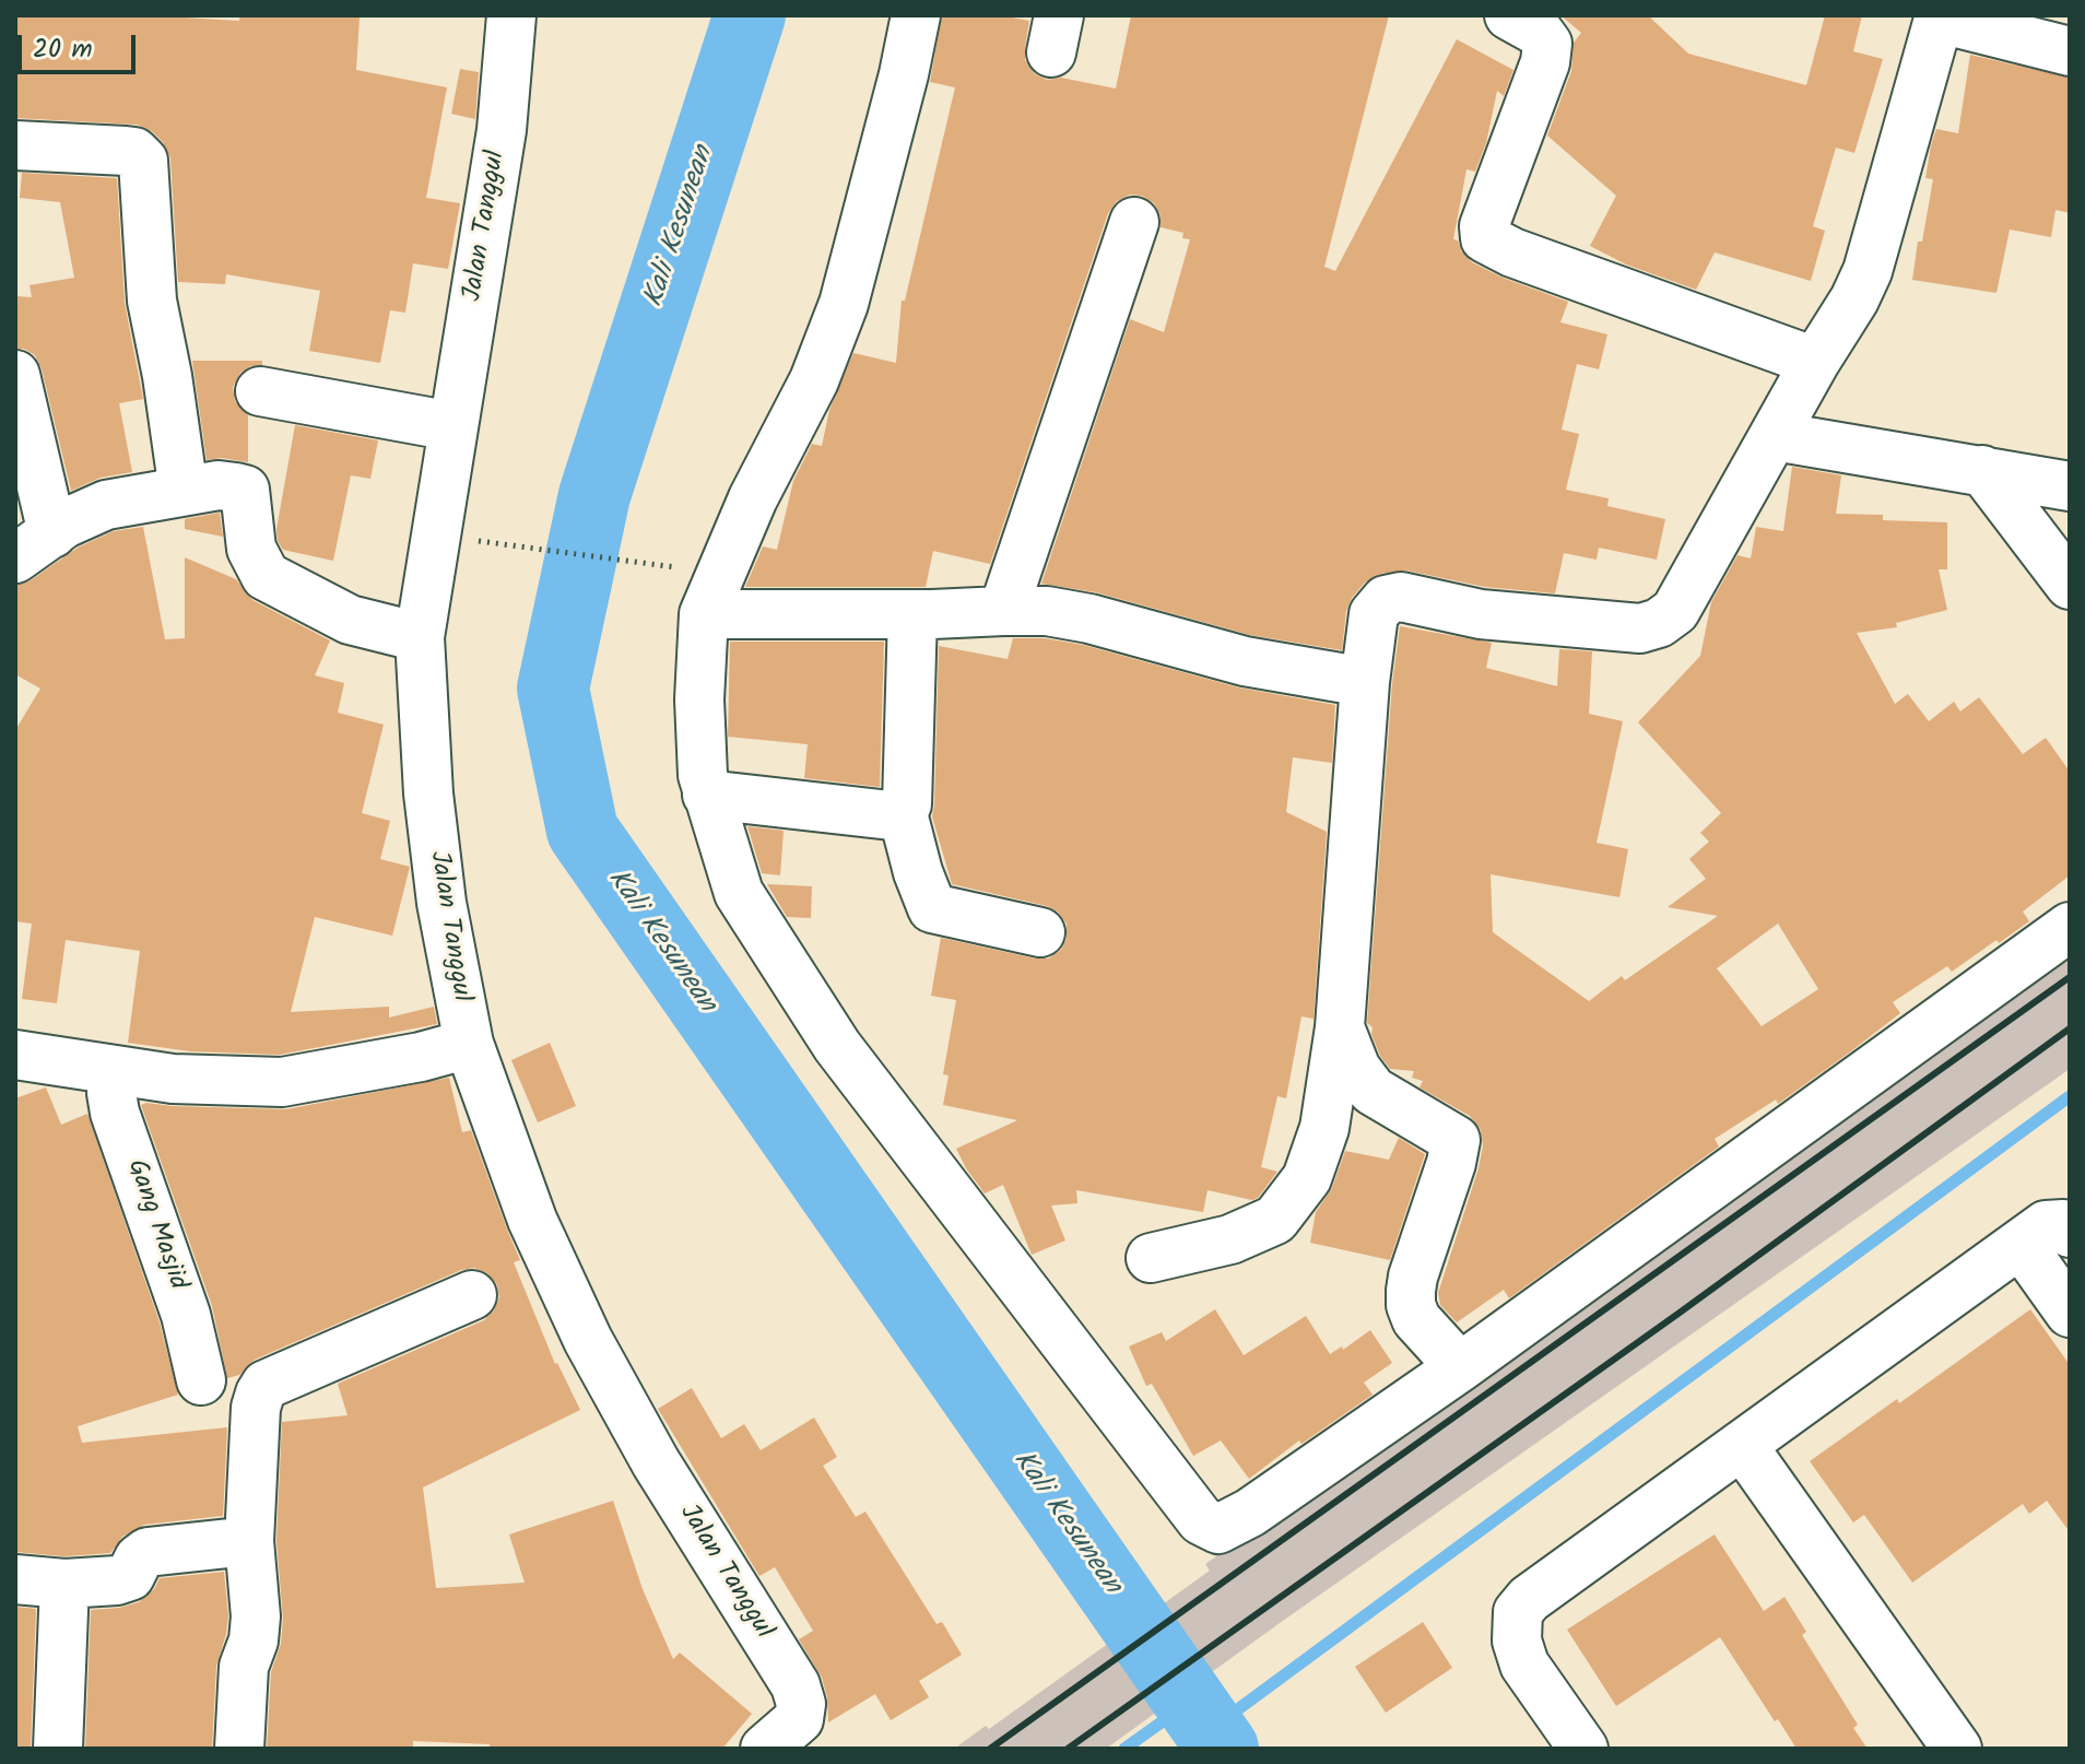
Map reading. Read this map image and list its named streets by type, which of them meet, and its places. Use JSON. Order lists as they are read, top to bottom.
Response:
{
  "streets": {
    "street": ["Jalan Tanggul", "Gang Masjid"]
  },
  "water": ["Kali Kesunean"],
  "scale_bar": "20 m"
}
